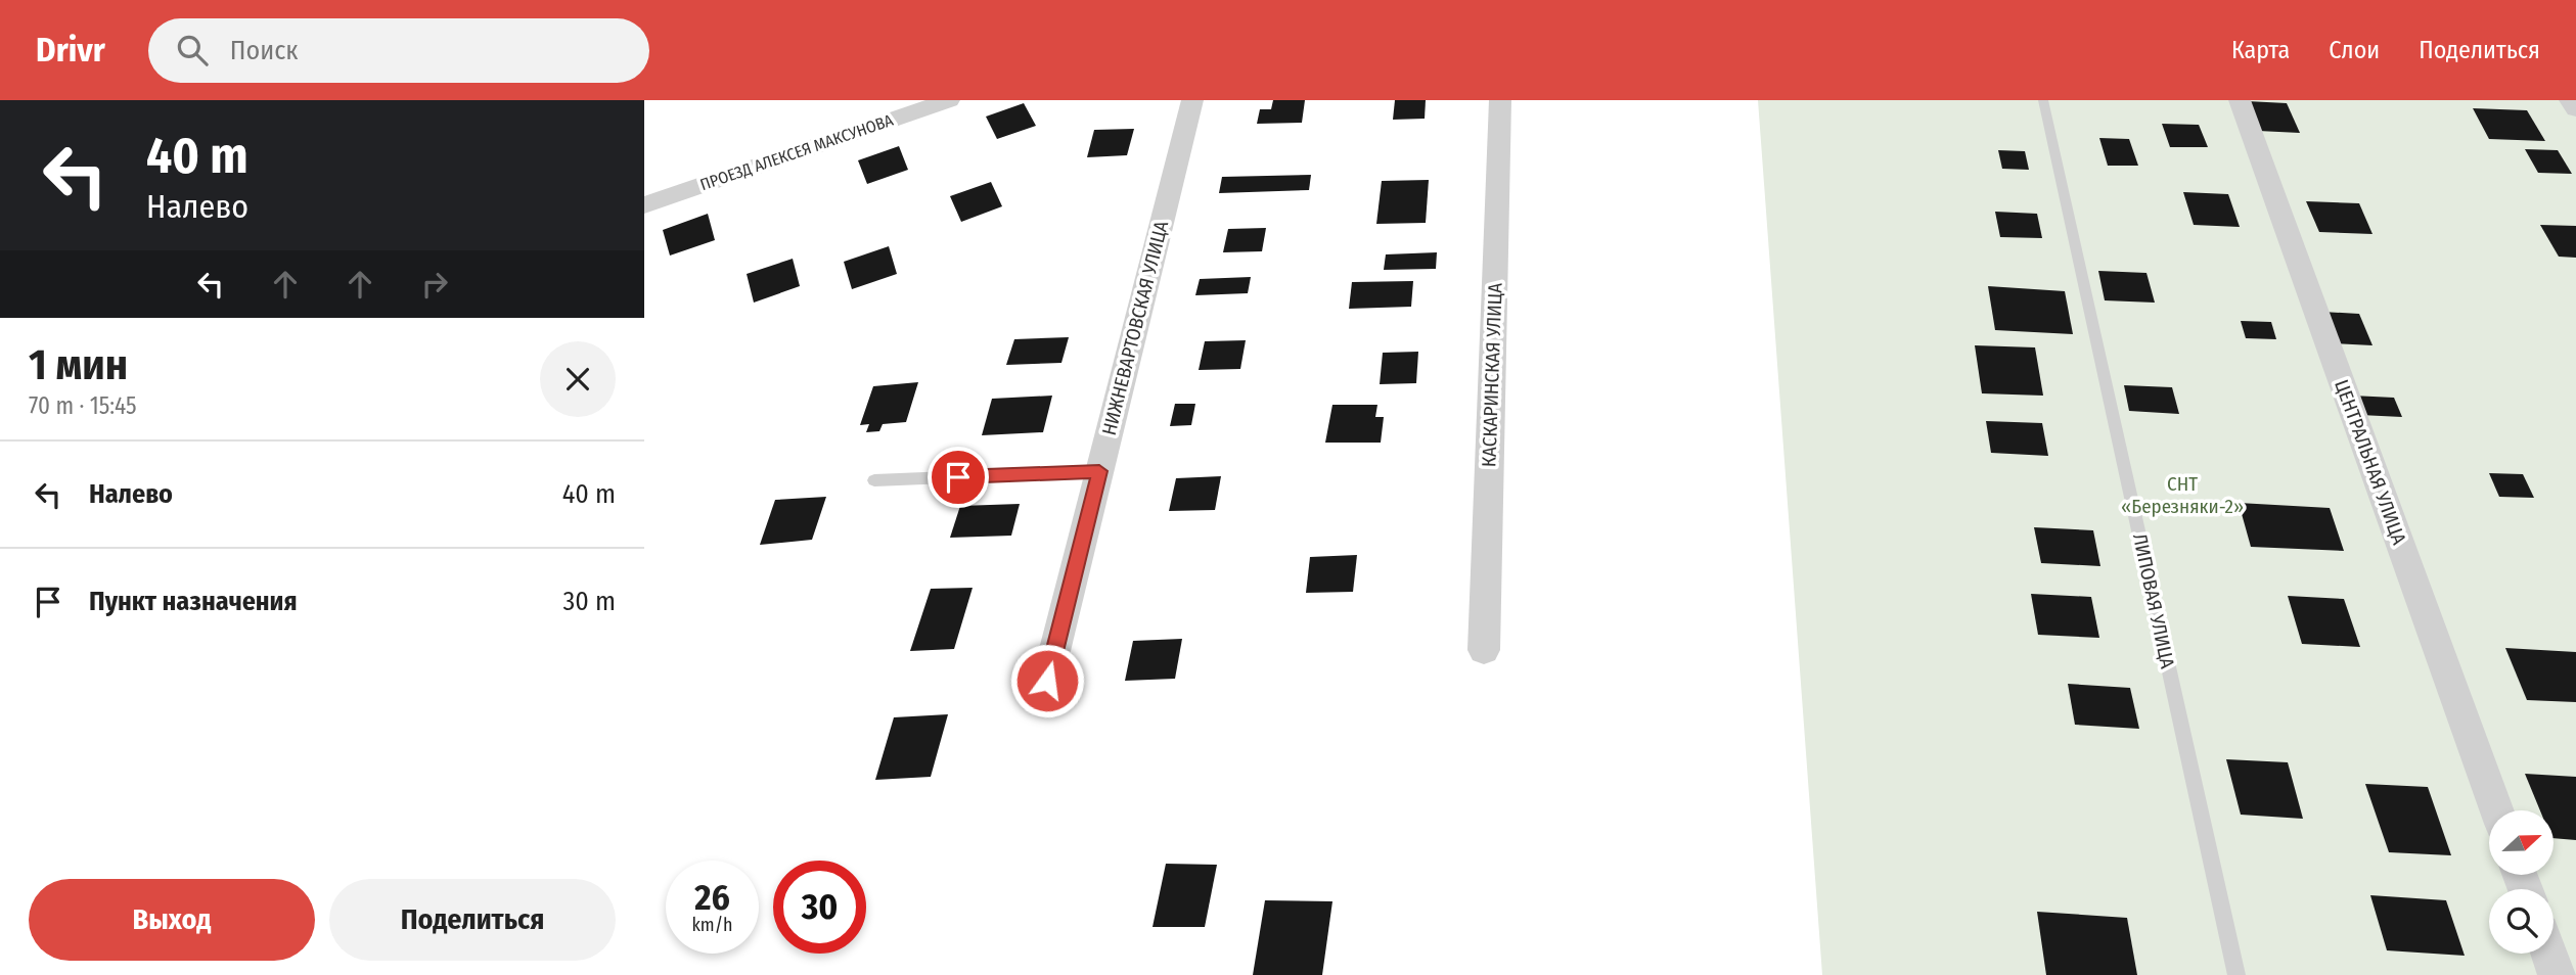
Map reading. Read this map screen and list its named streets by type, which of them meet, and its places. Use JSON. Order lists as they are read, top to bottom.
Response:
{
  "streets": {
    "street": [
      "ПРОЕЗД АЛЕКСЕЯ МАКСУНОВА",
      "НИЖНЕВАРТОВСКАЯ УЛИЦА",
      "КАСКАРИНСКАЯ УЛИЦА",
      "ЦЕНТРАЛЬНАЯ УЛИЦА"
    ],
    "lane": ["ЛИПОВАЯ УЛИЦА"]
  },
  "parks": ["СНТ «Березняки-2»"],
  "north": "right",
  "page": {
    "header": "Drivr",
    "search": "Поиск",
    "nav": ["Карта", "Слои", "Поделиться"],
    "turn": ["40 m", "Налево"],
    "heading": ["1 мин", "70 m · 15:45"],
    "list": [
      {
        "name": "Налево",
        "value": "40 m"
      },
      {
        "name": "Пункт назначения",
        "value": "30 m"
      }
    ],
    "speed": "26 km/h",
    "limit": "30",
    "buttons": ["Выход", "Поделиться"]
  }
}
